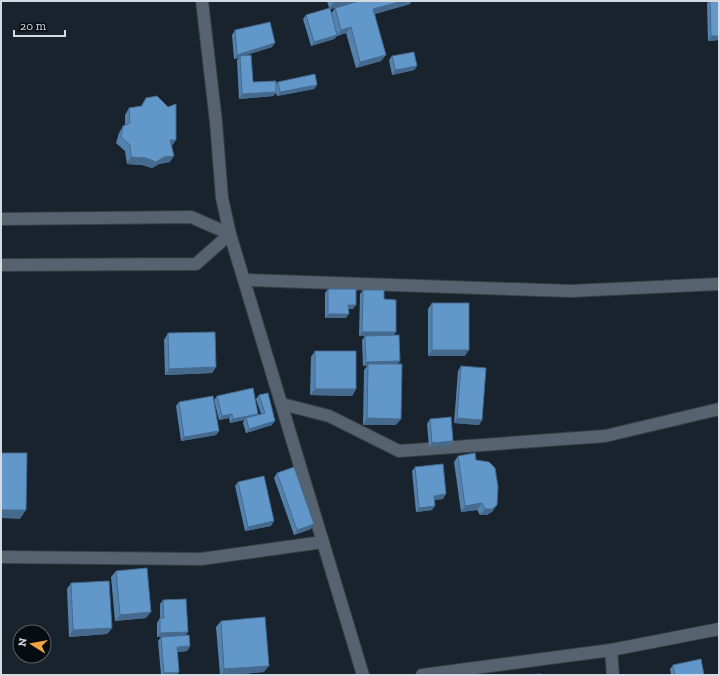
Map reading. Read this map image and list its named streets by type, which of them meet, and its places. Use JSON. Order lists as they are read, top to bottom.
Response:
{
  "scale_bar": "20 m",
  "north": "left"
}
